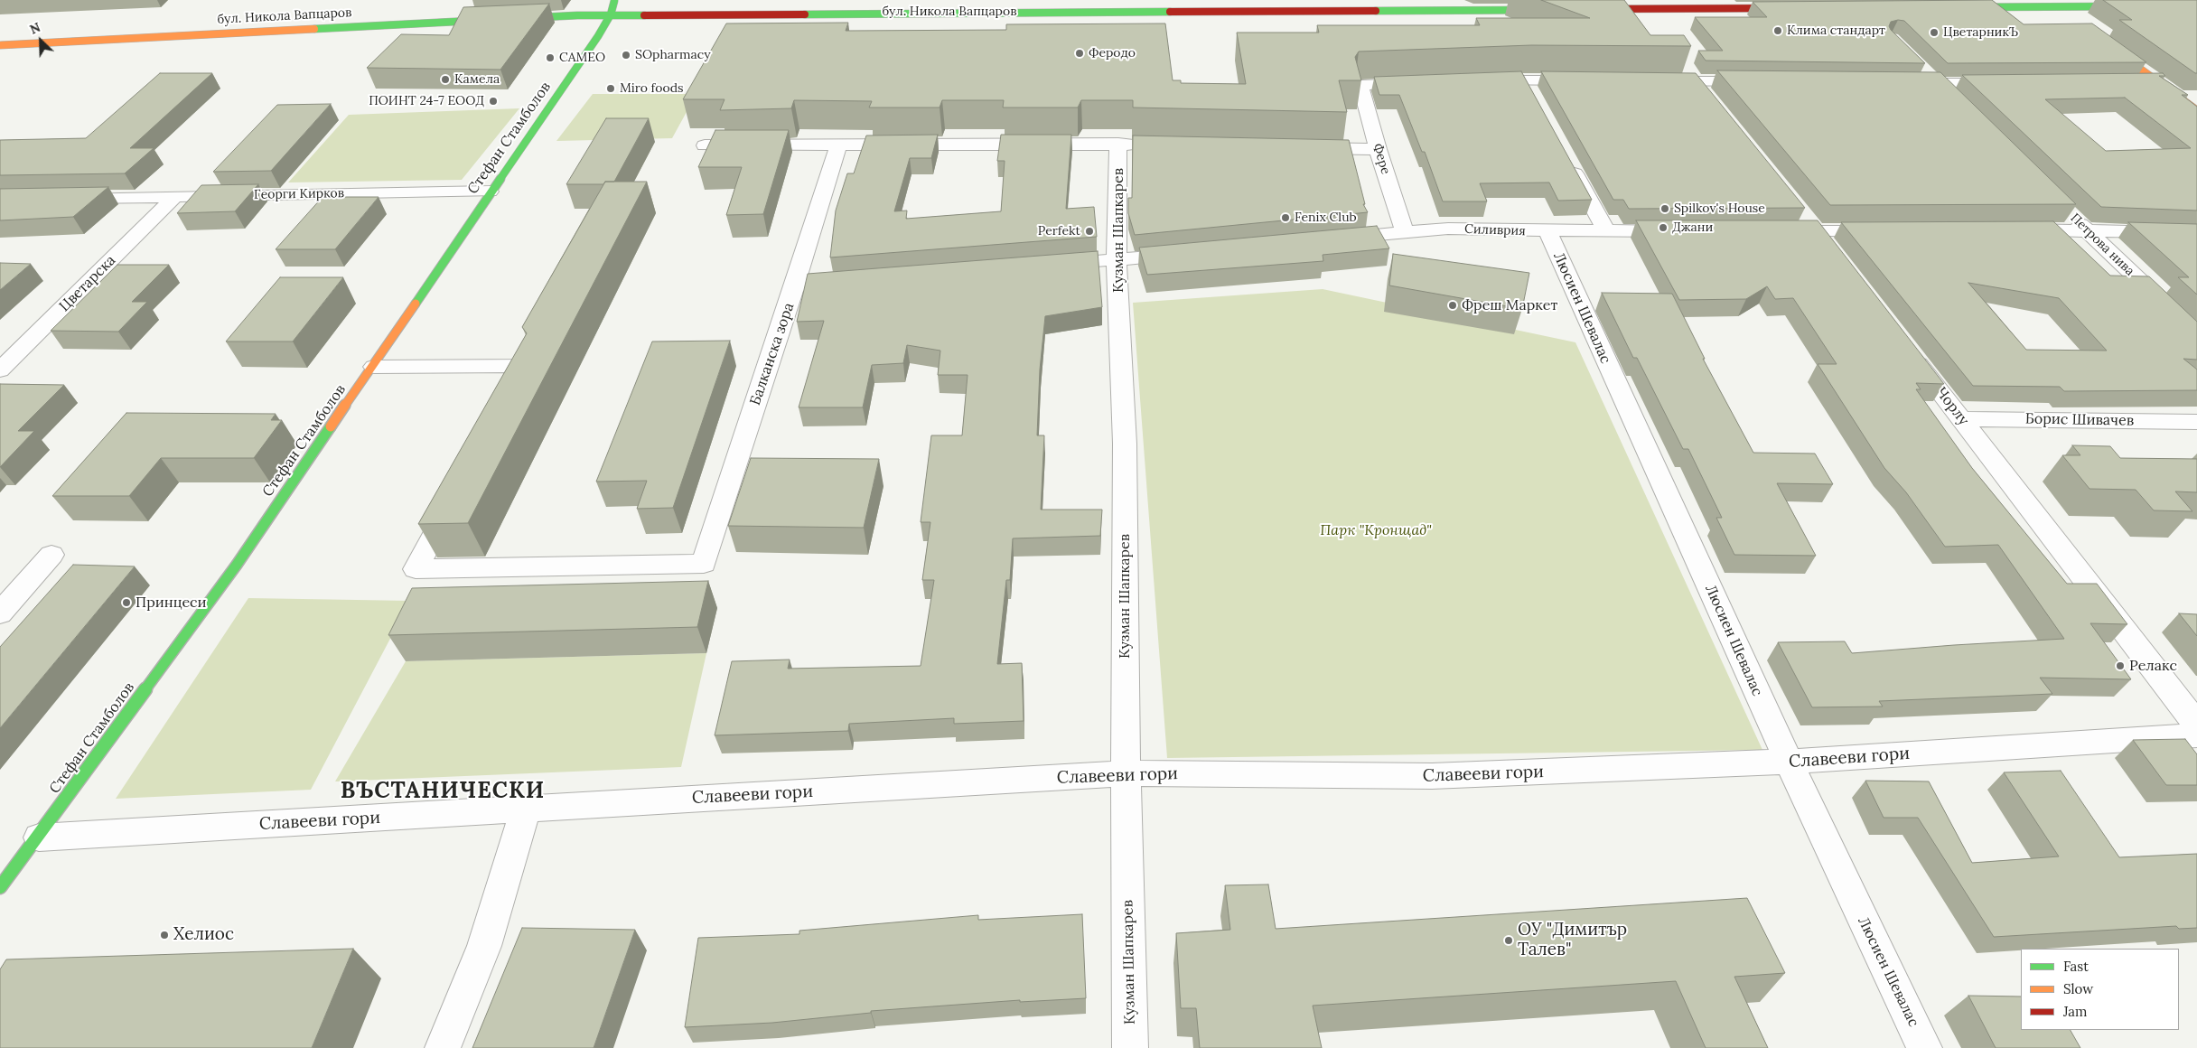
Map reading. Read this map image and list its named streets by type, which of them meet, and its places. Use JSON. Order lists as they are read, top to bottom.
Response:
{
  "streets": {
    "street": [
      "бул. Никола Вапцаров",
      "Стефан Стамболов",
      "Фере",
      "Георги Кирков",
      "Кузман Шапкарев",
      "Силиврия",
      "Петрова нива",
      "Цветарска",
      "Люсиен Шевалас",
      "Балканска зора",
      "Чорлу",
      "Борис Шивачев",
      "Славееви гори"
    ]
  },
  "crossings": [
    ["бул. Никола Вапцаров", "Стефан Стамболов"],
    ["Стефан Стамболов", "Георги Кирков"],
    ["Стефан Стамболов", "Славееви гори"],
    ["Фере", "Силиврия"],
    ["Георги Кирков", "Цветарска"],
    ["Кузман Шапкарев", "Славееви гори"],
    ["Силиврия", "Люсиен Шевалас"],
    ["Люсиен Шевалас", "Славееви гори"],
    ["Чорлу", "Борис Шивачев"]
  ],
  "districts": ["ВЪСТАНИЧЕСКИ"],
  "parks": ["Парк \"Кронщад\""],
  "places": [
    "Клима стандарт",
    "ЦветарникЪ",
    "Феродо",
    "SOpharmacy",
    "CAMEO",
    "Камела",
    "Miro foods",
    "ПОИНТ 24-7 ЕООД",
    "Spilkov's House",
    "Fenix Club",
    "Джани",
    "Perfekt",
    "Фреш Маркет",
    "Принцеси",
    "Релакс",
    "Хелиос",
    "ОУ \"Димитър Талев\""
  ],
  "legend": ["Fast", "Slow", "Jam"],
  "north": "top left"
}
